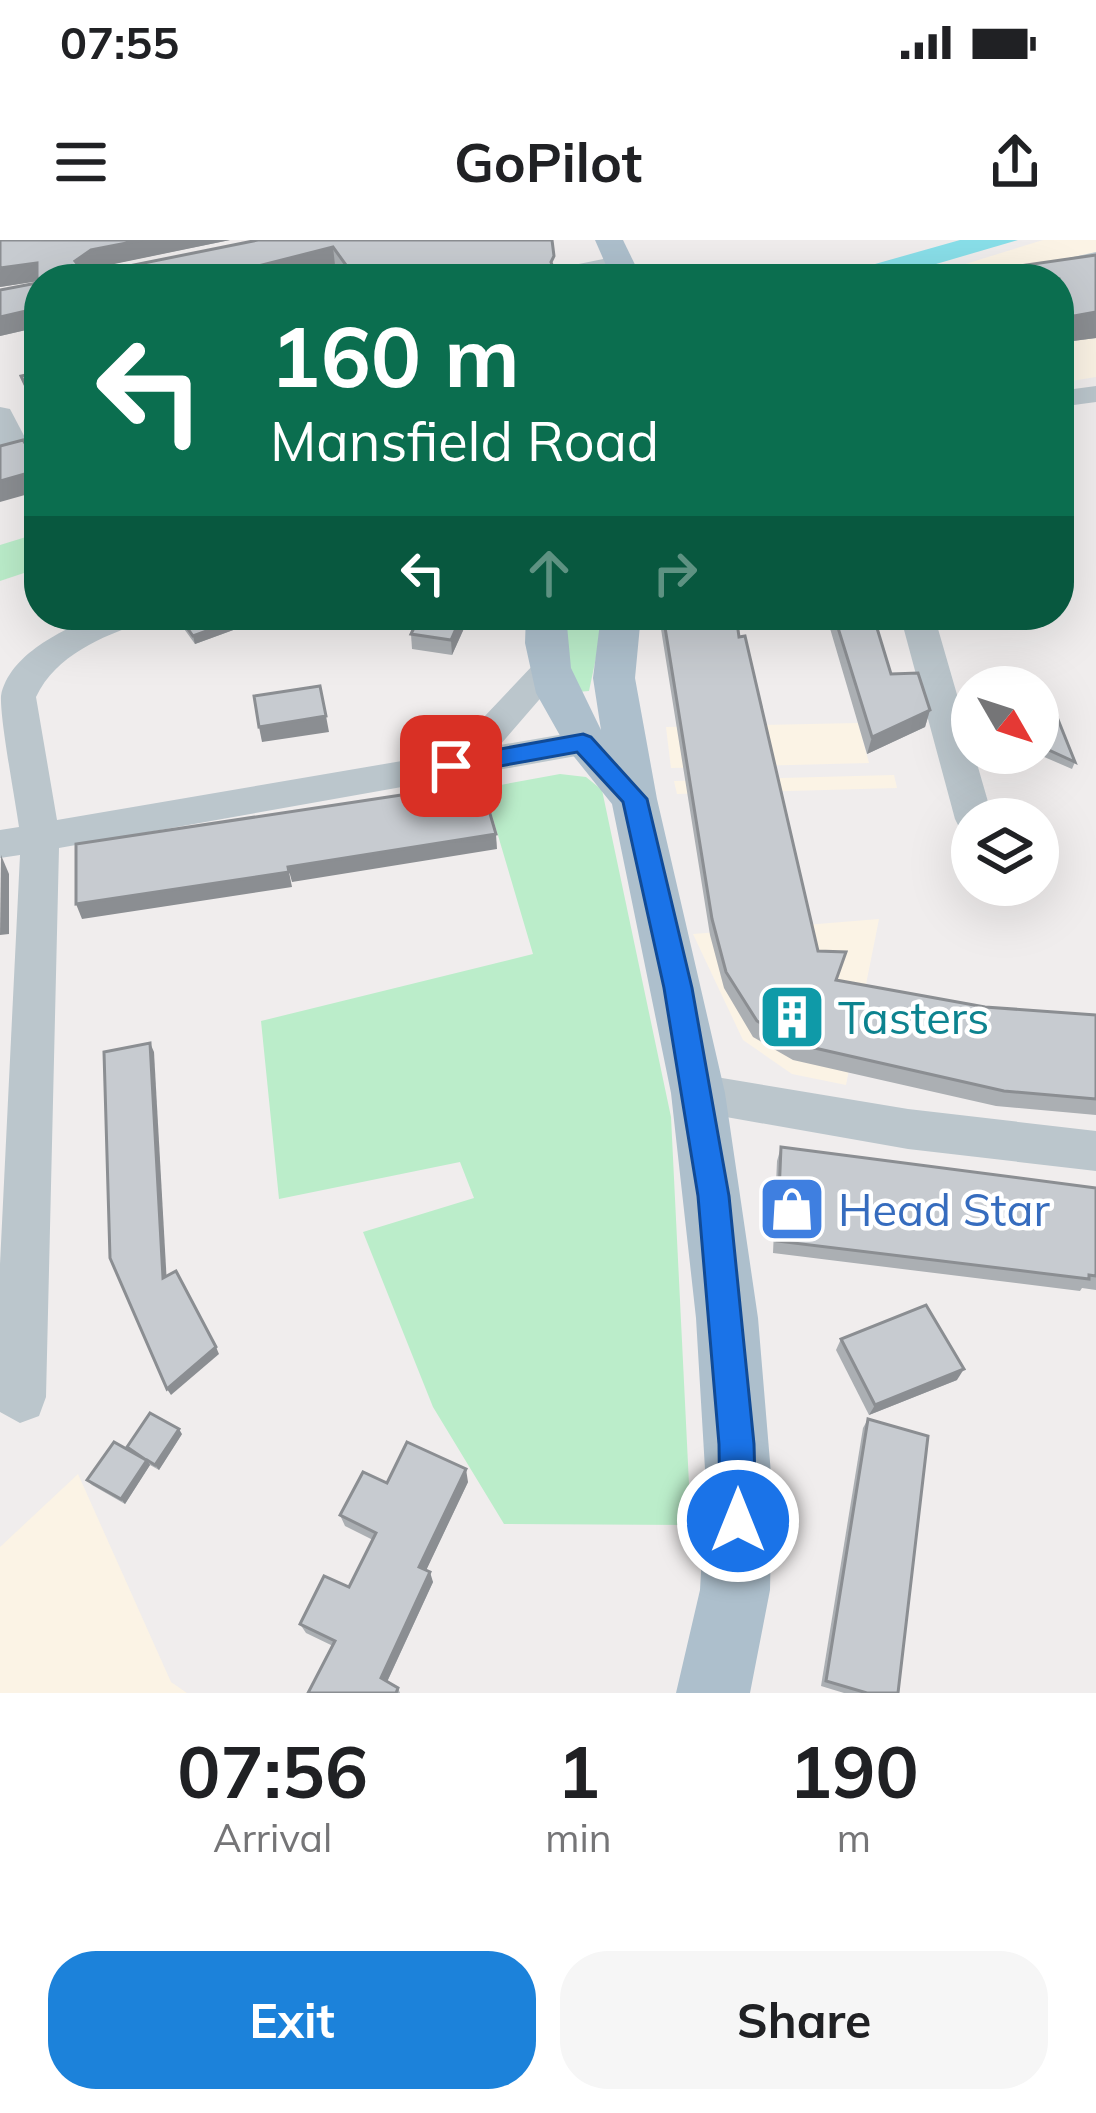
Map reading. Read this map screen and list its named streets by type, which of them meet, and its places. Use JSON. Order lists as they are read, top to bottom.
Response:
{
  "places": {
    "building": ["Tasters"],
    "shop": ["Head Star"]
  },
  "north": "bottom right",
  "page": {
    "status": "07:55",
    "header": "GoPilot",
    "turn": ["160 m", "Mansfield Road"],
    "eta": [
      "07:56",
      "Arrival",
      "1",
      "min",
      "190",
      "m"
    ],
    "buttons": ["Exit", "Share"]
  }
}
